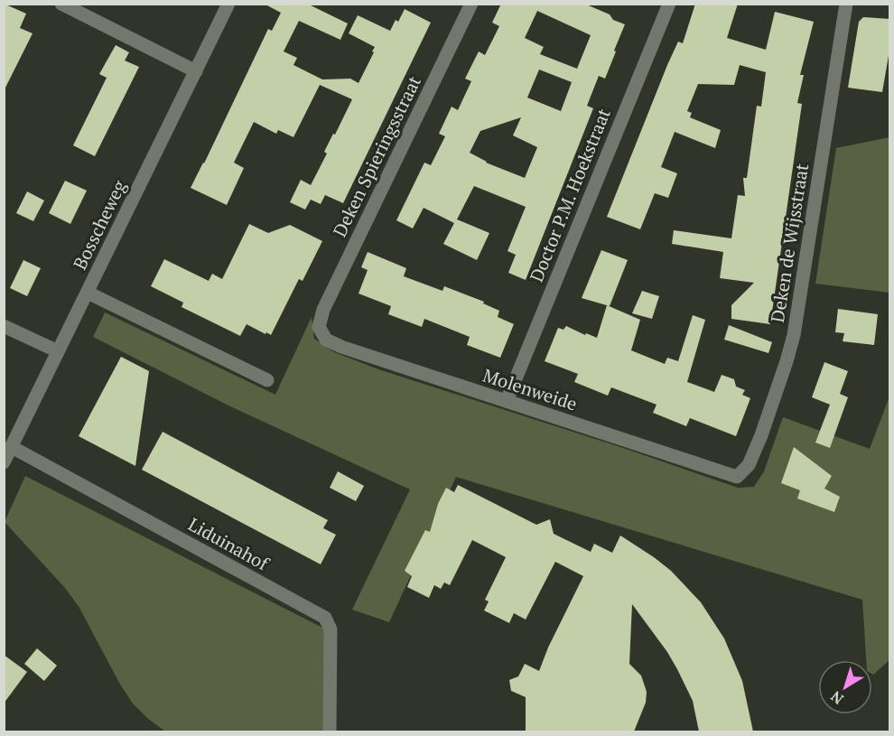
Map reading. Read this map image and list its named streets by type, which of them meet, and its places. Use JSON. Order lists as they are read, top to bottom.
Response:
{
  "streets": {
    "street": [
      "Deken Spieringsstraat",
      "Doctor P.M. Hoekstraat",
      "Bosscheweg",
      "Deken de Wijsstraat",
      "Molenweide",
      "Liduinahof"
    ]
  },
  "crossings": [
    ["Deken Spieringsstraat", "Molenweide"],
    ["Doctor P.M. Hoekstraat", "Molenweide"],
    ["Bosscheweg", "Liduinahof"],
    ["Deken de Wijsstraat", "Molenweide"]
  ],
  "north": "bottom left"
}
